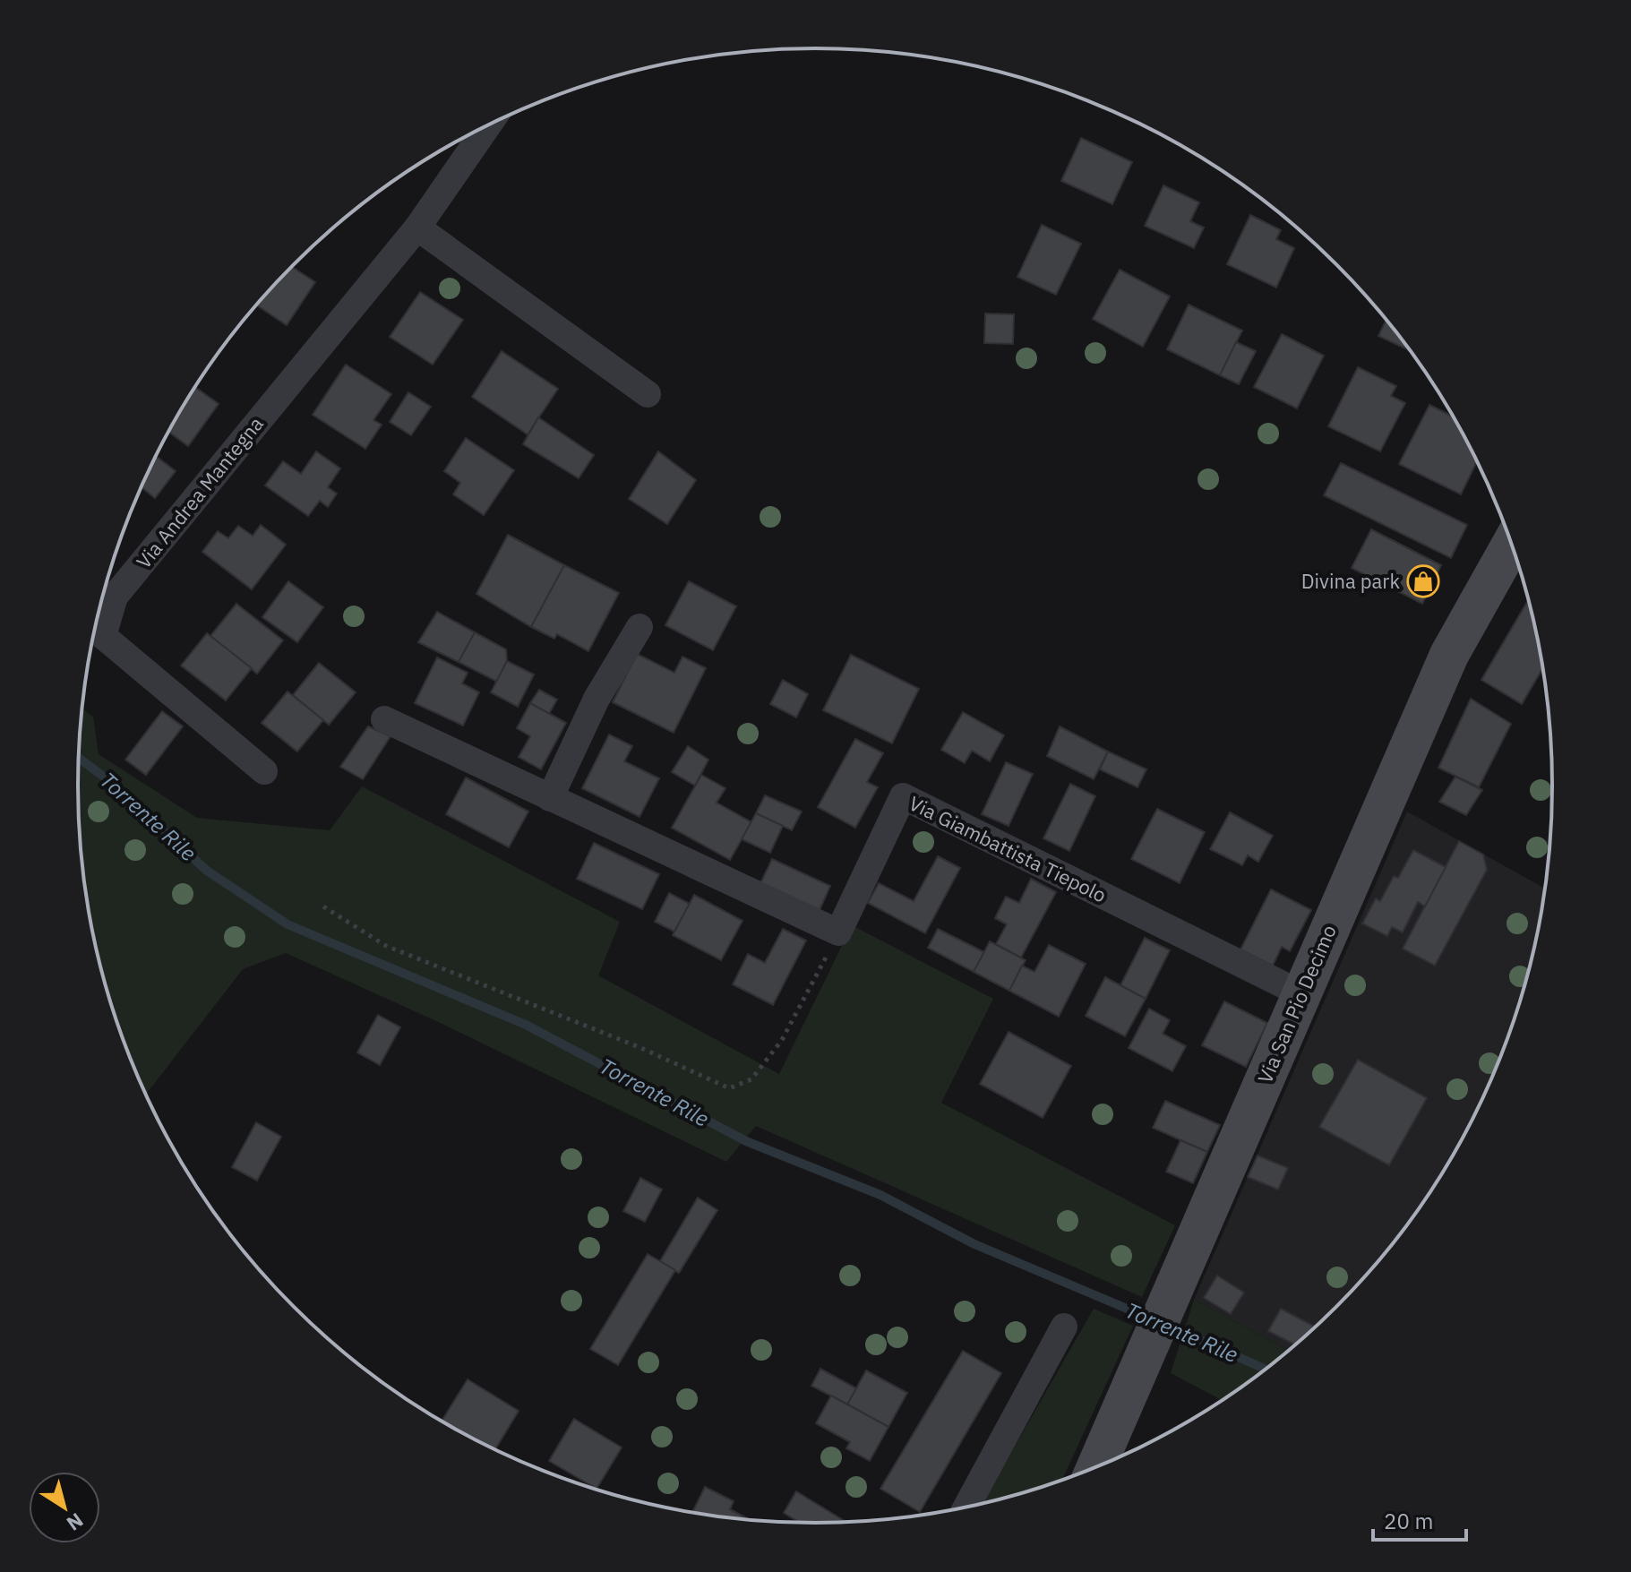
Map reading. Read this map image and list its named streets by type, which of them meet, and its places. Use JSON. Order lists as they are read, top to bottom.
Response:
{
  "streets": {
    "street": ["Via Andrea Mantegna", "Via Giambattista Tiepolo", "Via San Pio Decimo"]
  },
  "crossings": [
    ["Via Giambattista Tiepolo", "Via San Pio Decimo"]
  ],
  "water": ["Torrente Rile"],
  "places": {
    "shop": ["Divina park"]
  },
  "scale_bar": "20 m",
  "north": "bottom right"
}
